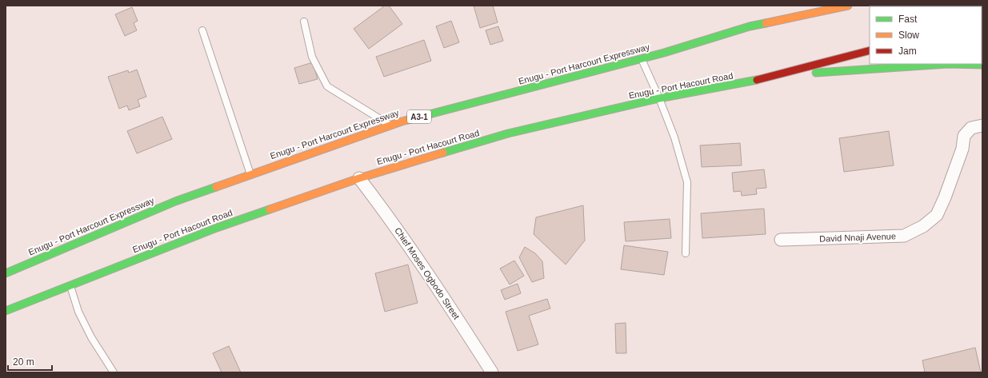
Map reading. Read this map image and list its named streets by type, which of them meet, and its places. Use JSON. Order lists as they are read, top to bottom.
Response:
{
  "streets": {
    "highway": ["Enugu - Port Harcourt Expressway", "Enugu - Port Hacourt Road", "A3-1"],
    "street": ["David Nnaji Avenue", "Chief Moses Ogbodo Street"]
  },
  "crossings": [
    ["Enugu - Port Hacourt Road", "Chief Moses Ogbodo Street"]
  ],
  "legend": ["Fast", "Slow", "Jam"],
  "scale_bar": "20 m"
}
